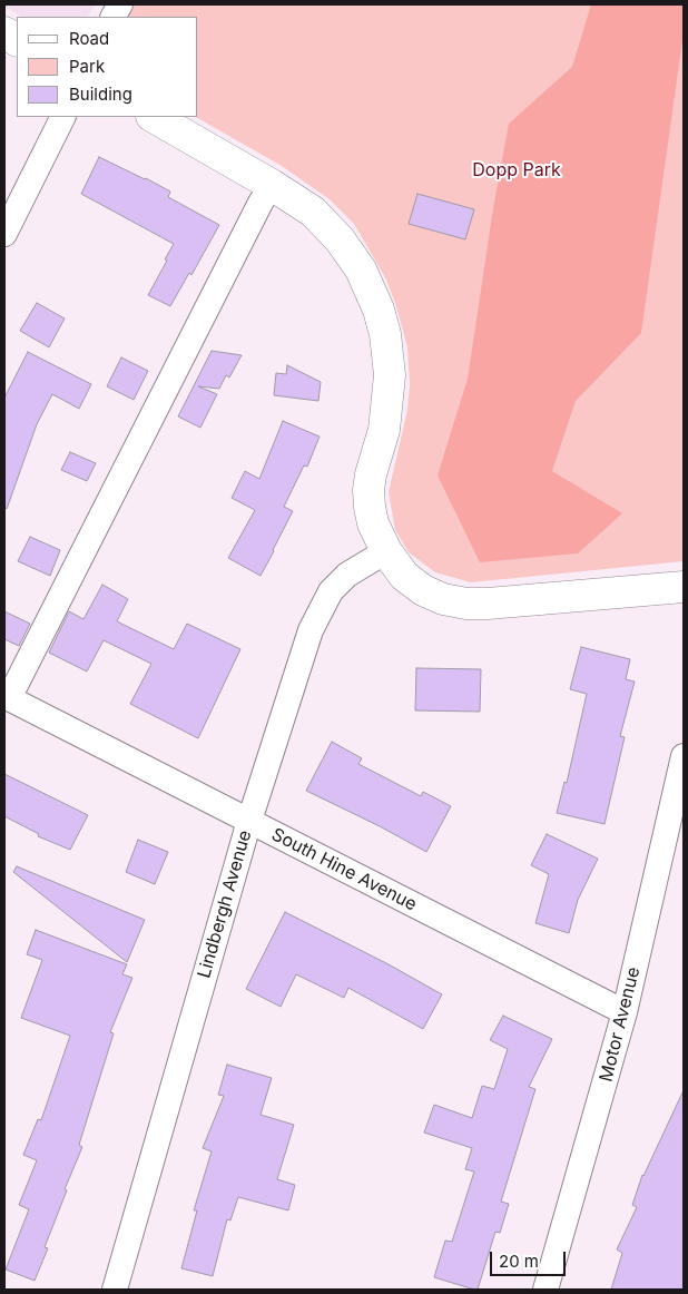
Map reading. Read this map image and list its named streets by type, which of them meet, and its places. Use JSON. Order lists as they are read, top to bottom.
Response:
{
  "streets": {
    "street": ["South Hine Avenue", "Lindbergh Avenue", "Motor Avenue"]
  },
  "crossings": [
    ["South Hine Avenue", "Lindbergh Avenue"],
    ["South Hine Avenue", "Motor Avenue"]
  ],
  "parks": ["Dopp Park"],
  "legend": ["Road", "Park", "Building"],
  "scale_bar": "20 m"
}
